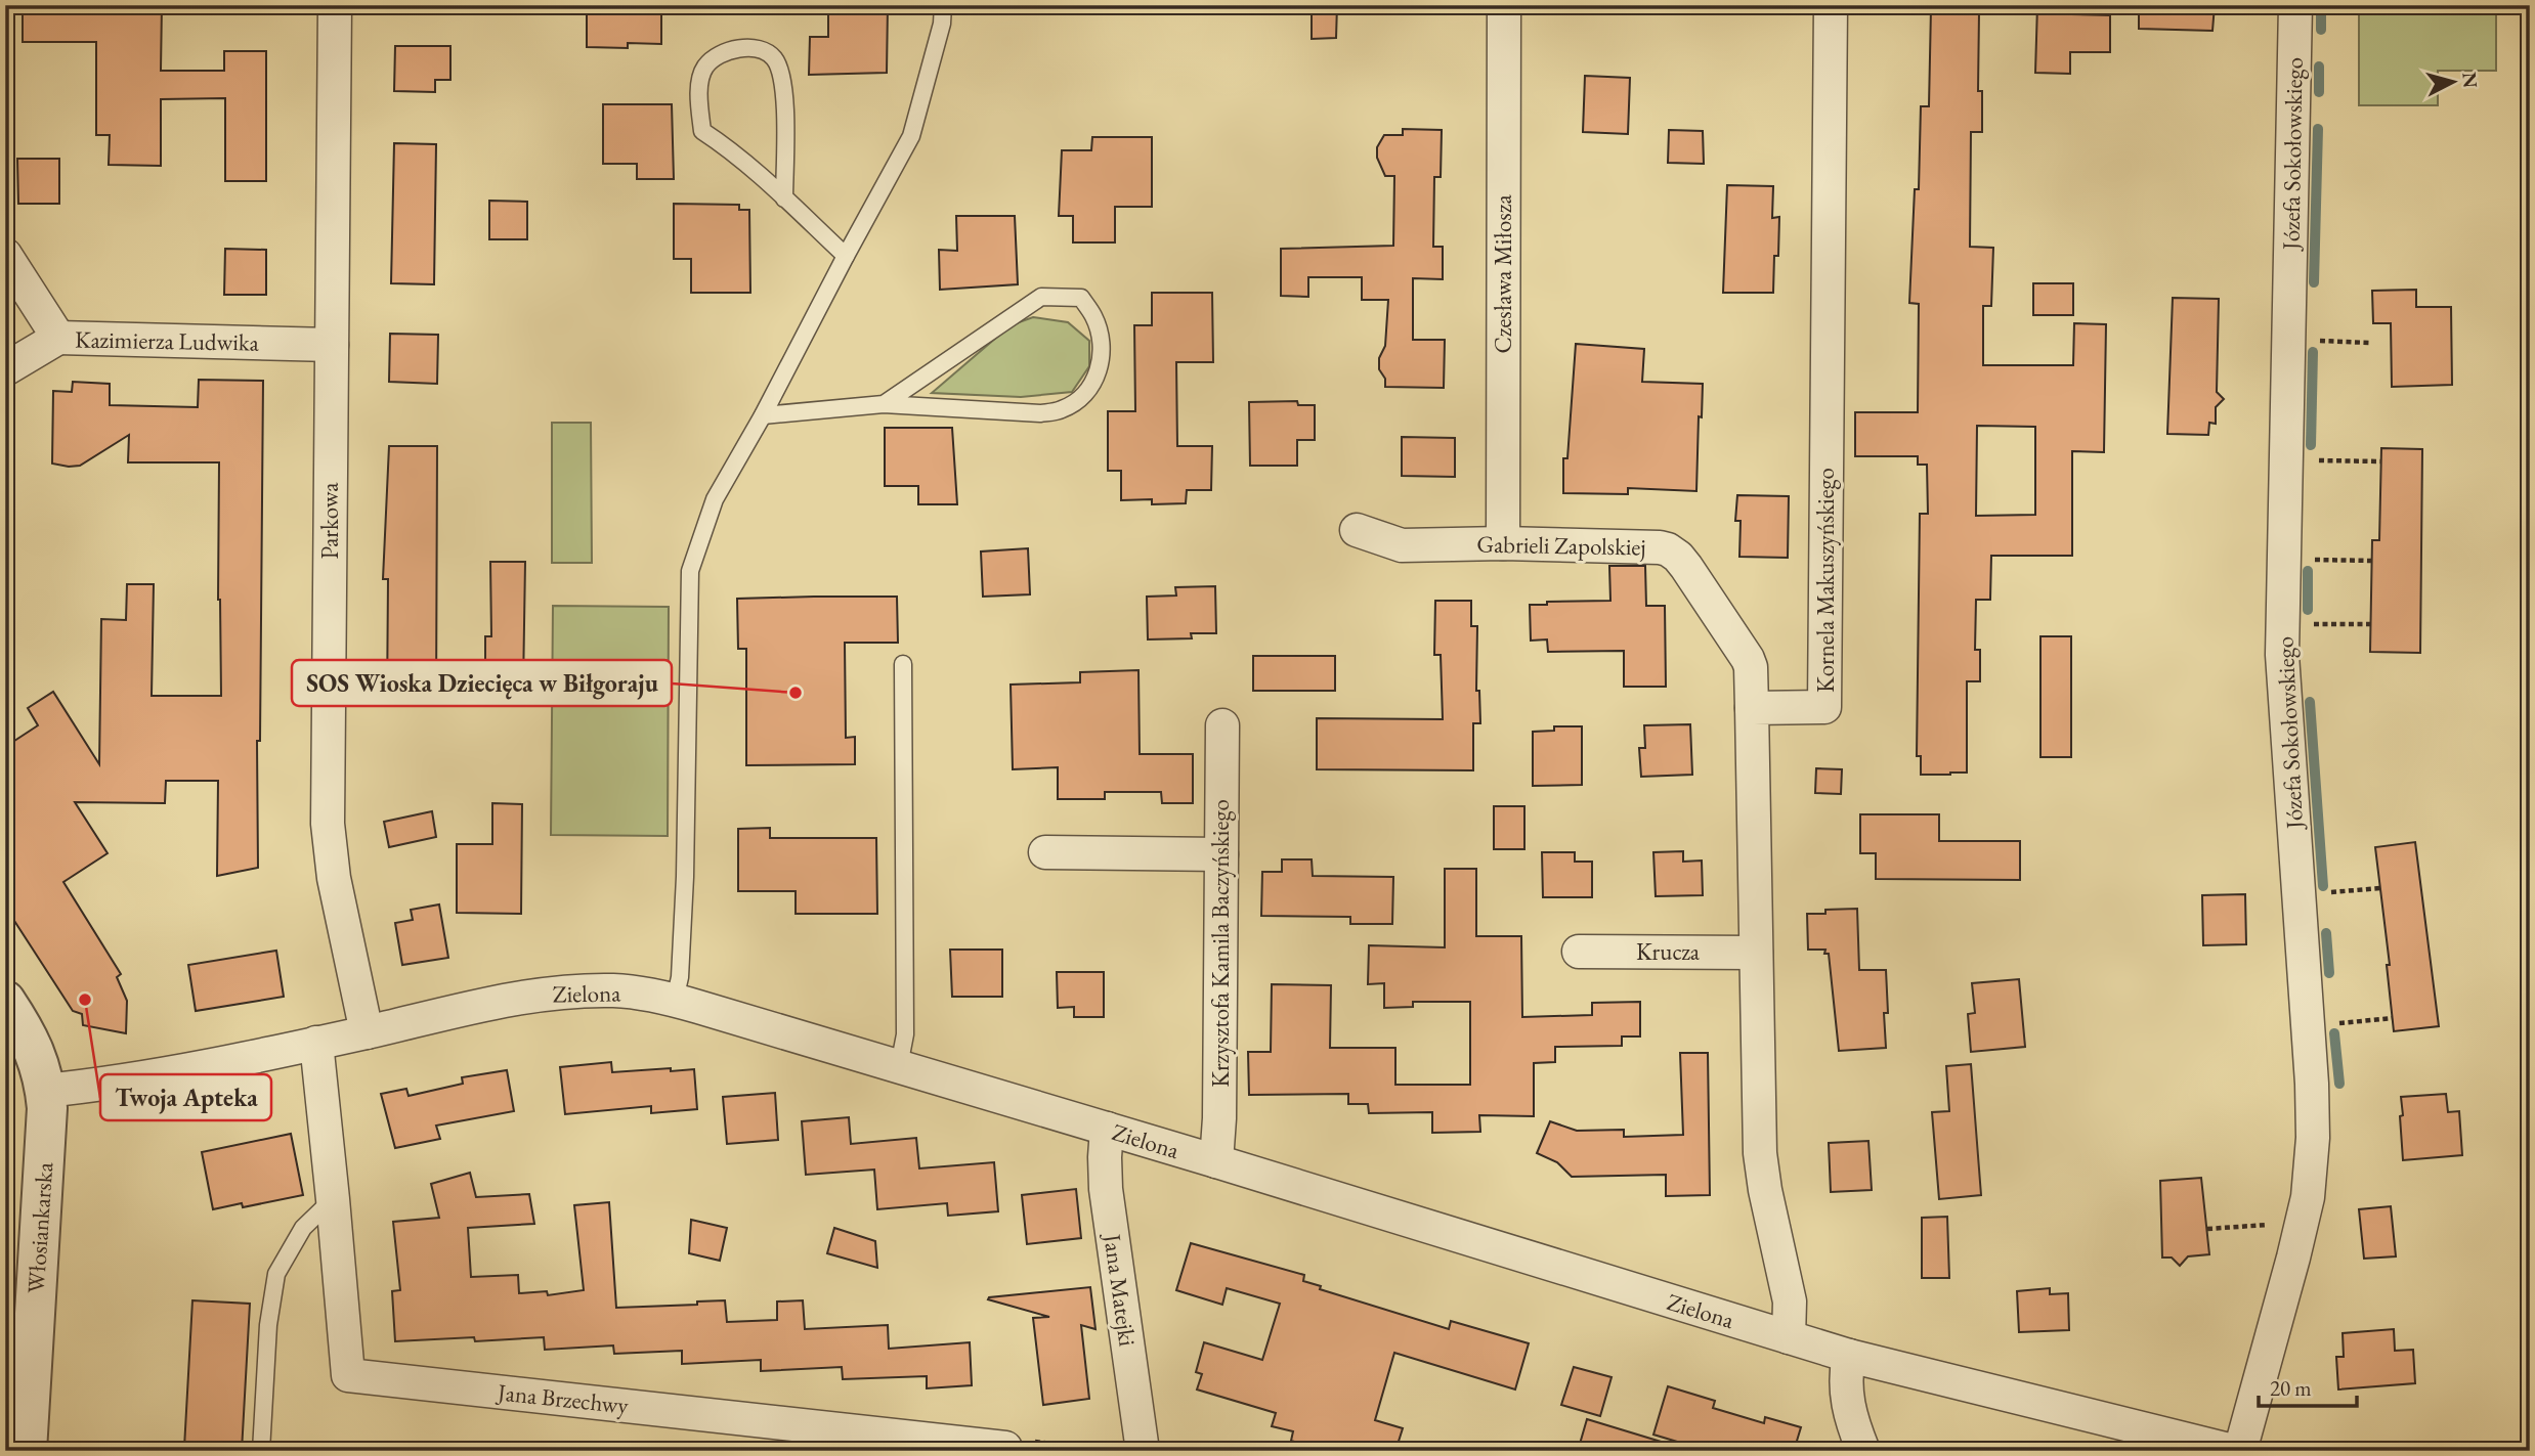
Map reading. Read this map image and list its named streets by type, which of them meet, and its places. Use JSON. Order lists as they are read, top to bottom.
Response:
{
  "streets": {
    "street": [
      "Józefa Sokołowskiego",
      "Czesława Miłosza",
      "Kazimierza Ludwika",
      "Parkowa",
      "Gabrieli Zapolskiej",
      "Kornela Makuszyńskiego",
      "Krzysztofa Kamila Baczyńskiego",
      "Krucza",
      "Zielona",
      "Włosiankarska",
      "Jana Matejki",
      "Jana Brzechwy"
    ]
  },
  "crossings": [
    ["Czesława Miłosza", "Gabrieli Zapolskiej"],
    ["Kazimierza Ludwika", "Parkowa"],
    ["Parkowa", "Zielona"],
    ["Gabrieli Zapolskiej", "Kornela Makuszyńskiego"],
    ["Krzysztofa Kamila Baczyńskiego", "Zielona"],
    ["Zielona", "Włosiankarska"],
    ["Zielona", "Jana Matejki"],
    ["Zielona", "Jana Brzechwy"]
  ],
  "places": ["SOS Wioska Dziecięca w Biłgoraju", "Twoja Apteka"],
  "scale_bar": "20 m",
  "north": "right"
}
